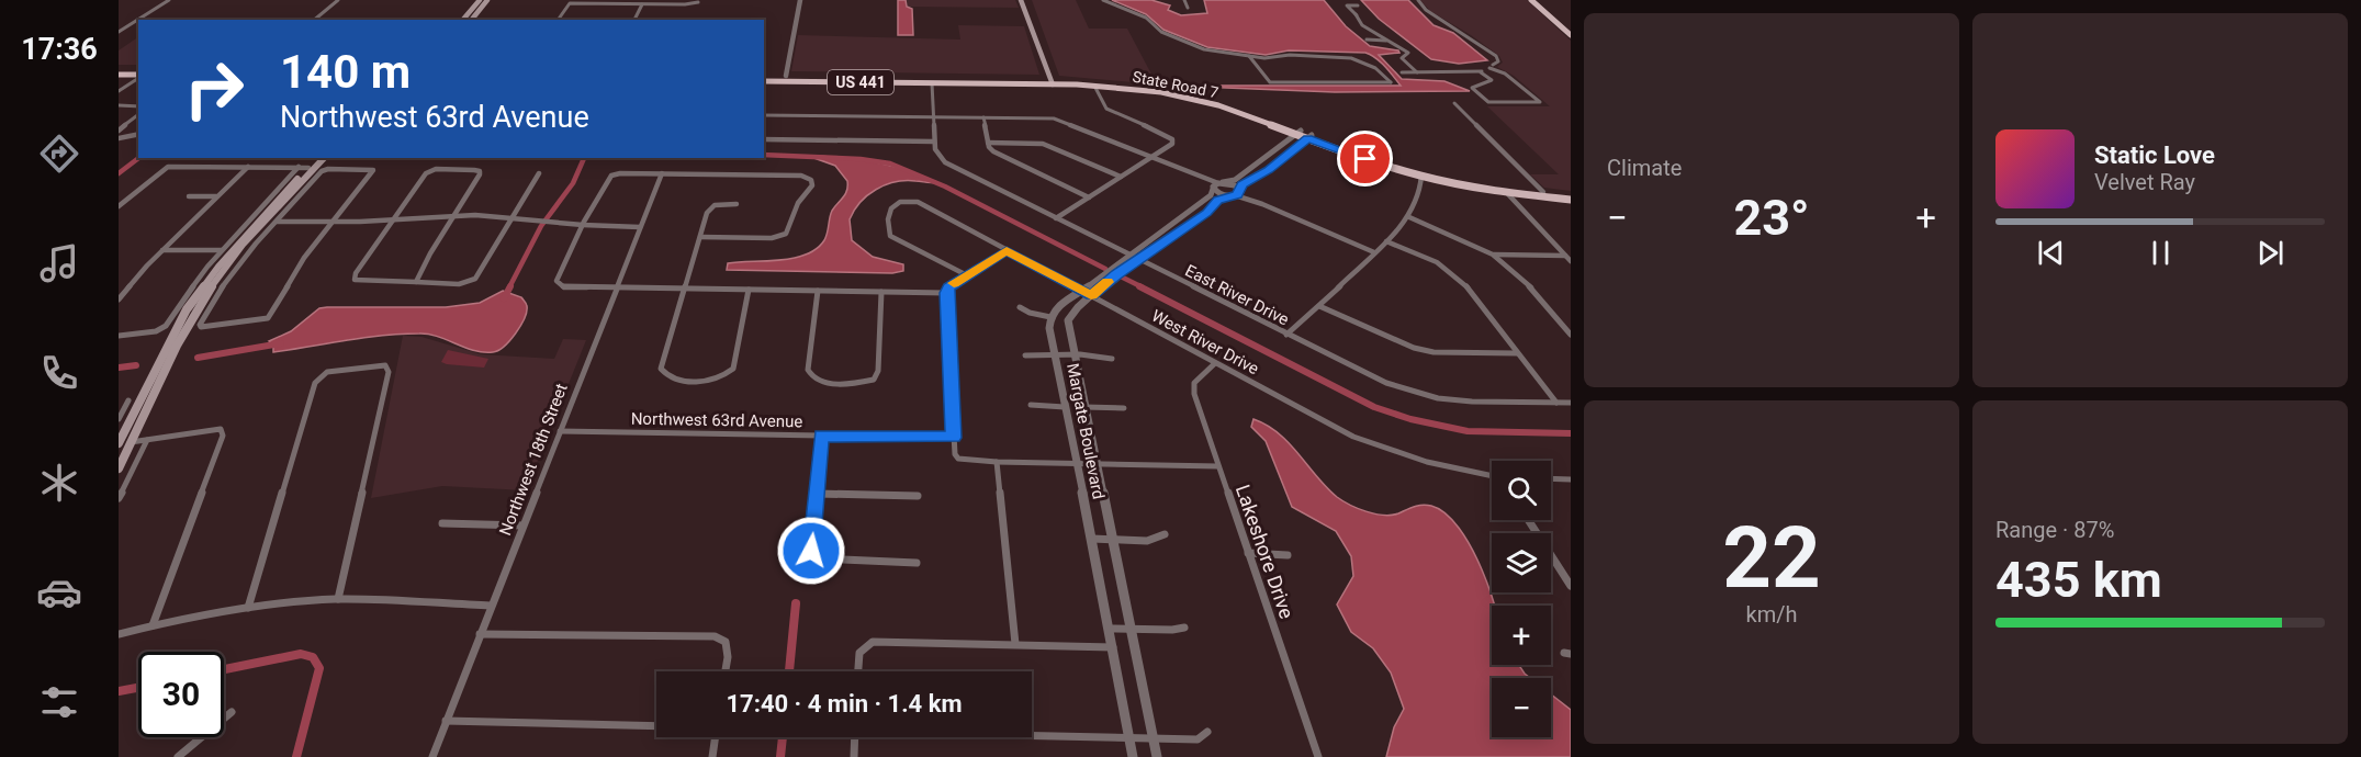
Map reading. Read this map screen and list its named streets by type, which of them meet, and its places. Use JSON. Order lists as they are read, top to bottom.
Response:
{
  "streets": {
    "main road": ["US 441", "State Road 7"],
    "street": [
      "East River Drive",
      "West River Drive",
      "Northwest 63rd Avenue",
      "Margate Boulevard",
      "Northwest 18th Street",
      "Lakeshore Drive"
    ]
  },
  "crossings": [
    ["State Road 7", "Margate Boulevard"],
    ["East River Drive", "Margate Boulevard"],
    ["West River Drive", "Margate Boulevard"],
    ["West River Drive", "Lakeshore Drive"],
    ["Northwest 63rd Avenue", "Northwest 18th Street"]
  ],
  "page": {
    "tabs": "17:36",
    "tile": [
      "Climate",
      ["22", "km/h"],
      ["Range · 87%", "435 km"]
    ],
    "turn": ["140 m", "Northwest 63rd Avenue"],
    "song": ["Static Love", "Velvet Ray"],
    "heat": ["−", "23°", "+"],
    "map_buttons": ["+", "−"],
    "limit": "30",
    "trip": "17:40 · 4 min · 1.4 km"
  }
}
